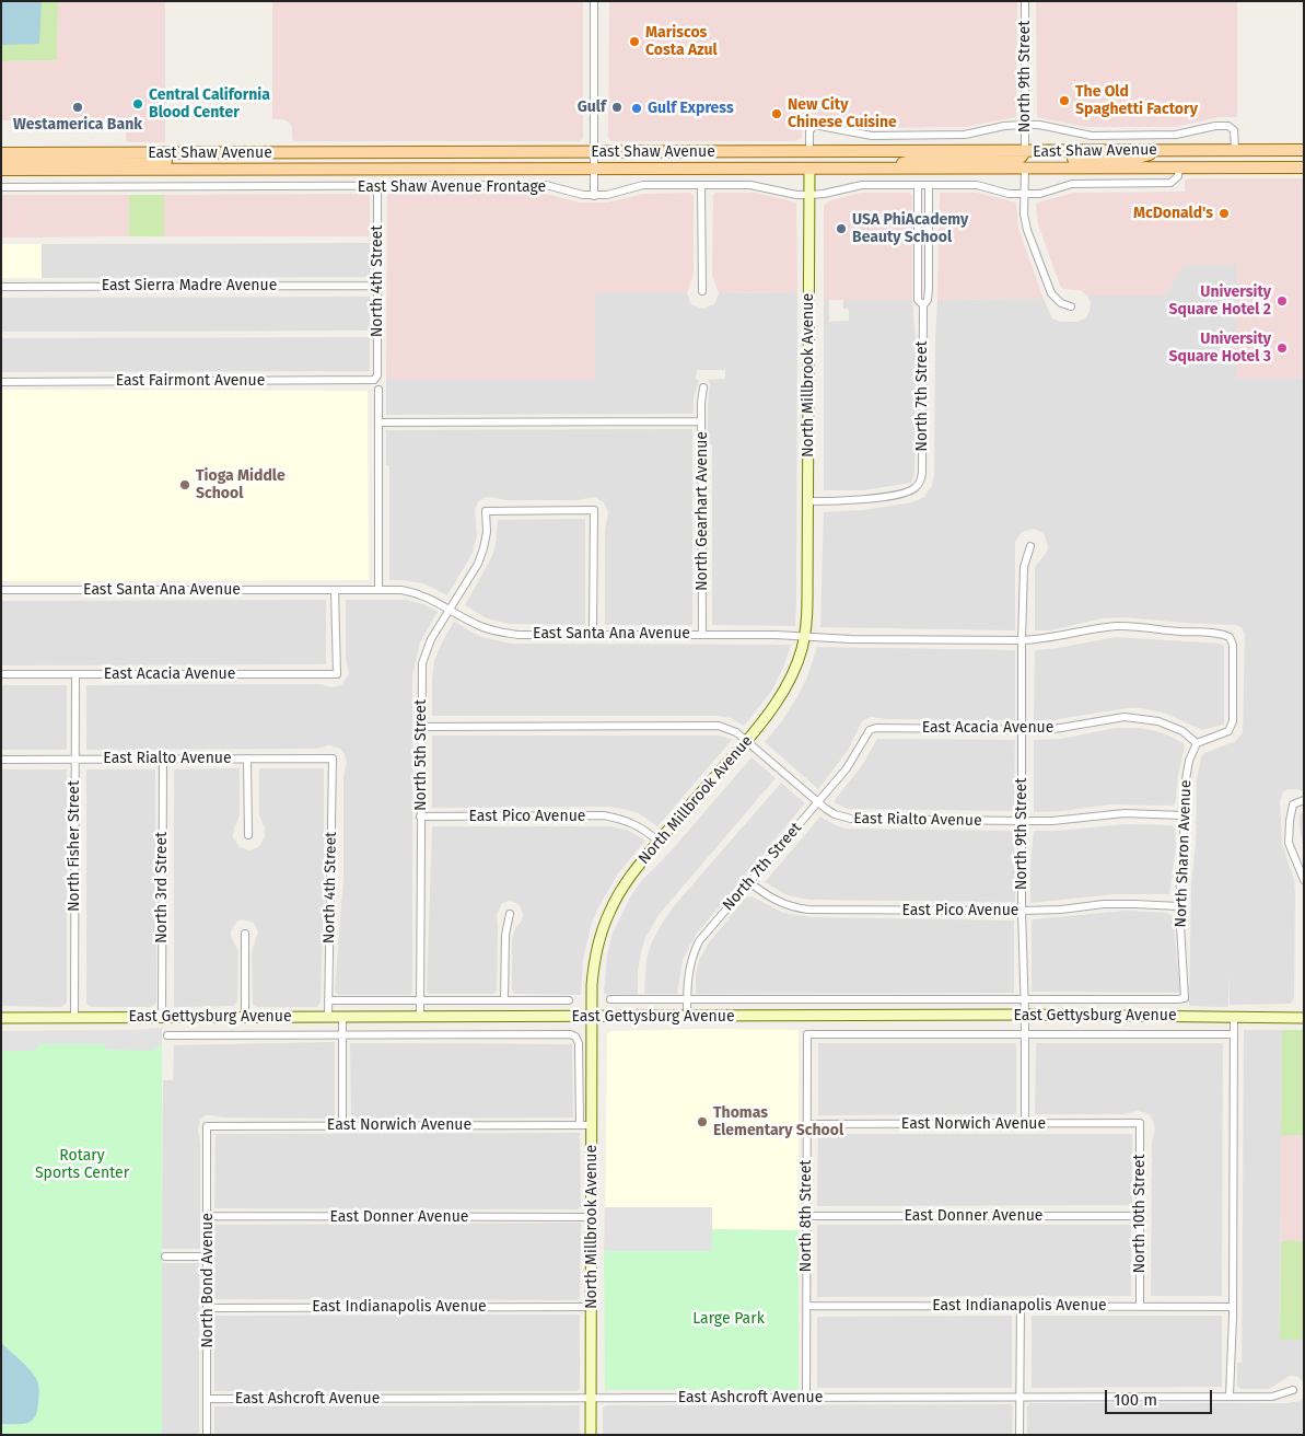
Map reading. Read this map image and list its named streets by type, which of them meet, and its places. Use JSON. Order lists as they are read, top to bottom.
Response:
{
  "streets": {
    "main road": ["East Shaw Avenue"],
    "street": [
      "North 9th Street",
      "East Shaw Avenue Frontage",
      "North 4th Street",
      "East Sierra Madre Avenue",
      "North Millbrook Avenue",
      "East Fairmont Avenue",
      "North 7th Street",
      "North Gearhart Avenue",
      "East Santa Ana Avenue",
      "East Acacia Avenue",
      "North 5th Street",
      "East Rialto Avenue",
      "East Pico Avenue",
      "North Fisher Street",
      "North Sharon Avenue",
      "North 3rd Street",
      "East Gettysburg Avenue",
      "East Norwich Avenue",
      "North 10th Street",
      "North 8th Street",
      "East Donner Avenue",
      "North Bond Avenue",
      "East Indianapolis Avenue",
      "East Ashcroft Avenue"
    ]
  },
  "crossings": [
    ["North 9th Street", "East Shaw Avenue"],
    ["North 9th Street", "East Santa Ana Avenue"],
    ["North 9th Street", "East Acacia Avenue"],
    ["North 9th Street", "East Rialto Avenue"],
    ["North 9th Street", "East Pico Avenue"],
    ["North 9th Street", "North Sharon Avenue"],
    ["North 9th Street", "East Gettysburg Avenue"],
    ["North 9th Street", "East Norwich Avenue"],
    ["North 9th Street", "North 8th Street"],
    ["East Shaw Avenue", "East Shaw Avenue Frontage"],
    ["East Shaw Avenue", "North Millbrook Avenue"],
    ["East Shaw Avenue Frontage", "North 4th Street"],
    ["East Shaw Avenue Frontage", "North Millbrook Avenue"],
    ["East Shaw Avenue Frontage", "North 7th Street"],
    ["North 4th Street", "East Sierra Madre Avenue"],
    ["North 4th Street", "East Fairmont Avenue"],
    ["North 4th Street", "East Rialto Avenue"],
    ["North 4th Street", "East Gettysburg Avenue"],
    ["North Millbrook Avenue", "North 7th Street"],
    ["North Millbrook Avenue", "East Santa Ana Avenue"],
    ["North Millbrook Avenue", "East Rialto Avenue"],
    ["North Millbrook Avenue", "East Pico Avenue"],
    ["North Millbrook Avenue", "East Gettysburg Avenue"],
    ["North Millbrook Avenue", "East Norwich Avenue"],
    ["North Millbrook Avenue", "East Donner Avenue"],
    ["North Millbrook Avenue", "East Indianapolis Avenue"],
    ["North Millbrook Avenue", "East Ashcroft Avenue"],
    ["North 7th Street", "East Acacia Avenue"],
    ["North 7th Street", "East Rialto Avenue"],
    ["North 7th Street", "East Pico Avenue"],
    ["North 7th Street", "East Gettysburg Avenue"],
    ["North Gearhart Avenue", "East Santa Ana Avenue"],
    ["East Santa Ana Avenue", "East Acacia Avenue"],
    ["East Santa Ana Avenue", "North 5th Street"],
    ["East Santa Ana Avenue", "North Sharon Avenue"],
    ["East Acacia Avenue", "North Fisher Street"],
    ["East Acacia Avenue", "North Sharon Avenue"],
    ["North 5th Street", "East Rialto Avenue"],
    ["North 5th Street", "East Pico Avenue"],
    ["North 5th Street", "East Gettysburg Avenue"],
    ["East Rialto Avenue", "North Fisher Street"],
    ["East Rialto Avenue", "North Sharon Avenue"],
    ["East Rialto Avenue", "North 3rd Street"],
    ["East Pico Avenue", "North Sharon Avenue"],
    ["North Fisher Street", "East Gettysburg Avenue"],
    ["North 3rd Street", "East Gettysburg Avenue"],
    ["East Norwich Avenue", "North 10th Street"],
    ["East Norwich Avenue", "North 8th Street"],
    ["East Norwich Avenue", "North Bond Avenue"],
    ["North 10th Street", "East Donner Avenue"],
    ["North 10th Street", "East Indianapolis Avenue"],
    ["North 8th Street", "East Donner Avenue"],
    ["North 8th Street", "East Indianapolis Avenue"],
    ["North 8th Street", "East Ashcroft Avenue"],
    ["East Donner Avenue", "North Bond Avenue"],
    ["North Bond Avenue", "East Indianapolis Avenue"],
    ["North Bond Avenue", "East Ashcroft Avenue"]
  ],
  "parks": ["Rotary Sports Center", "Large Park"],
  "places": [
    "Mariscos Costa Azul",
    "The Old Spaghetti Factory",
    "Central California Blood Center",
    "Westamerica Bank",
    "Gulf",
    "Gulf Express",
    "New City Chinese Cuisine",
    "McDonald's",
    "USA PhiAcademy Beauty School",
    "University Square Hotel 2",
    "University Square Hotel 3",
    "Tioga Middle School",
    "Thomas Elementary School"
  ],
  "scale_bar": "100 m"
}
